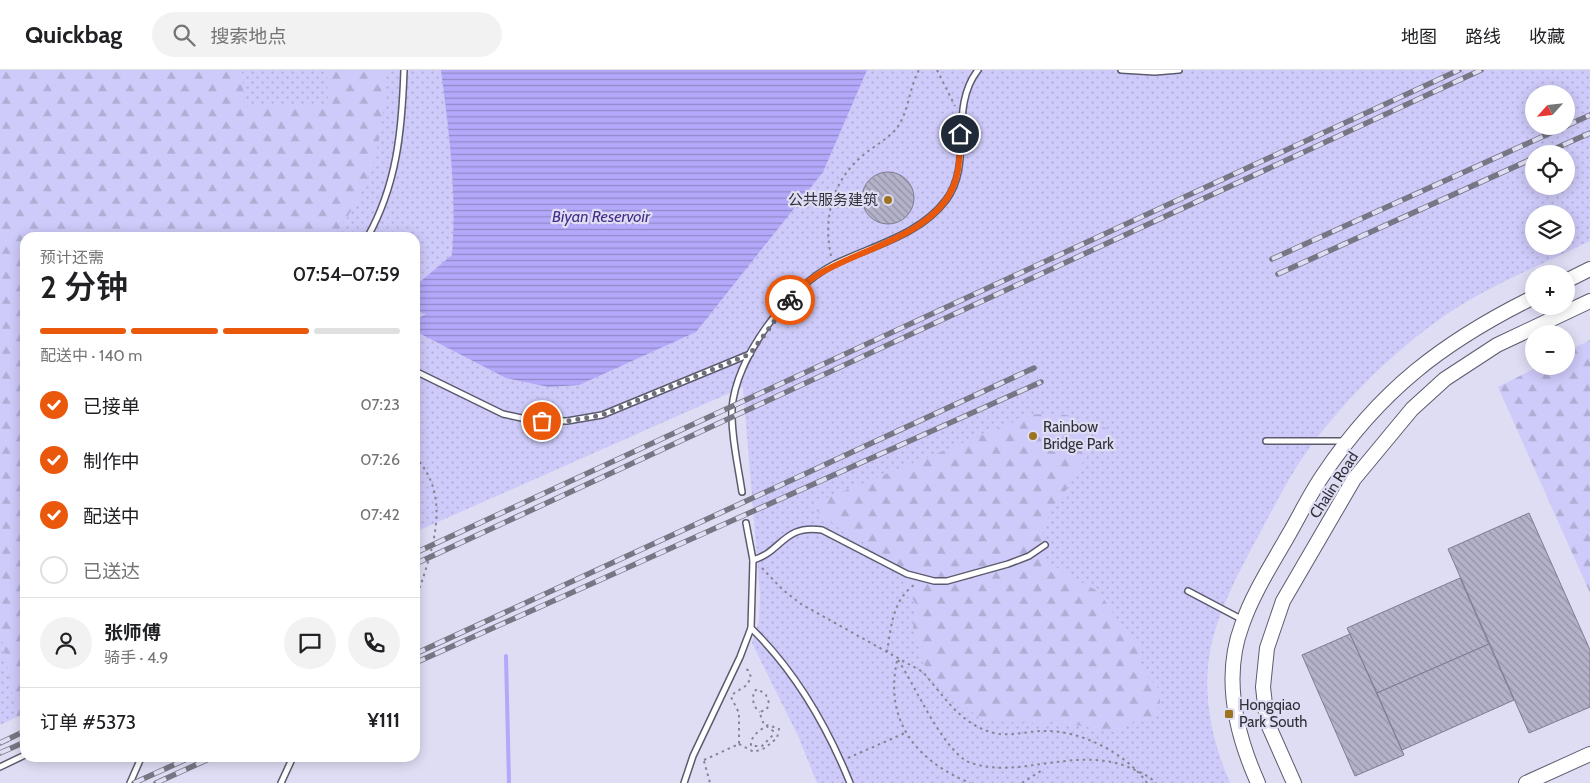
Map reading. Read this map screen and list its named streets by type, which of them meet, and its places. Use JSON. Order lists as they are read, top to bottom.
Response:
{
  "streets": {
    "street": ["Chalin Road"]
  },
  "water": ["Biyan Reservoir"],
  "places": {
    "other": ["公共服务建筑", "Rainbow Bridge Park"],
    "transit": ["Hongqiao Park South"]
  },
  "north": "bottom left",
  "page": {
    "header": "Quickbag",
    "search": "搜索地点",
    "nav": ["地图", "路线", "收藏"],
    "map_buttons": ["+", "−"],
    "heading": ["2 分钟", "预计还需", "07:54–07:59"],
    "panel": [
      "张师傅",
      "骑手 · 4.9",
      "订单 #5373",
      "¥111"
    ],
    "bar": "配送中 · 140 m",
    "list": [
      ["已接单", "07:23"],
      ["制作中", "07:26"],
      ["配送中", "07:42"],
      "已送达"
    ]
  }
}
